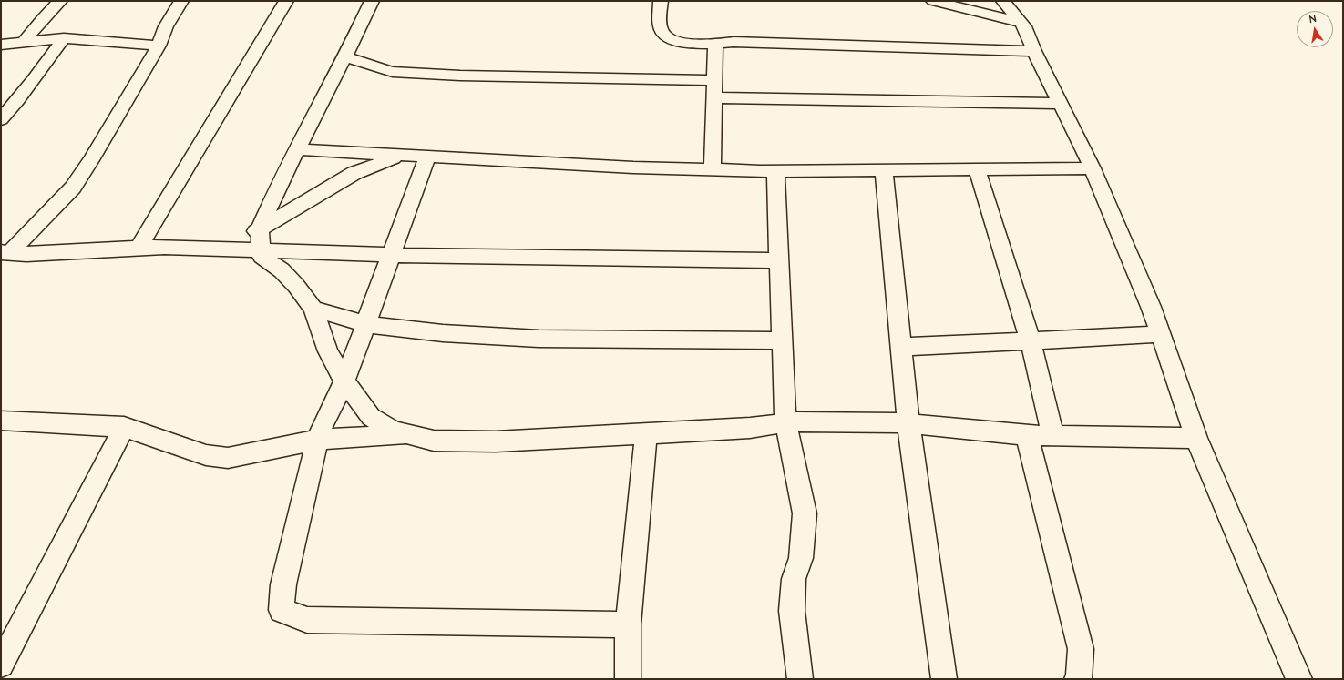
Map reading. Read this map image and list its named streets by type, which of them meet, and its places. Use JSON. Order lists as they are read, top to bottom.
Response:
{
  "north": "top"
}
